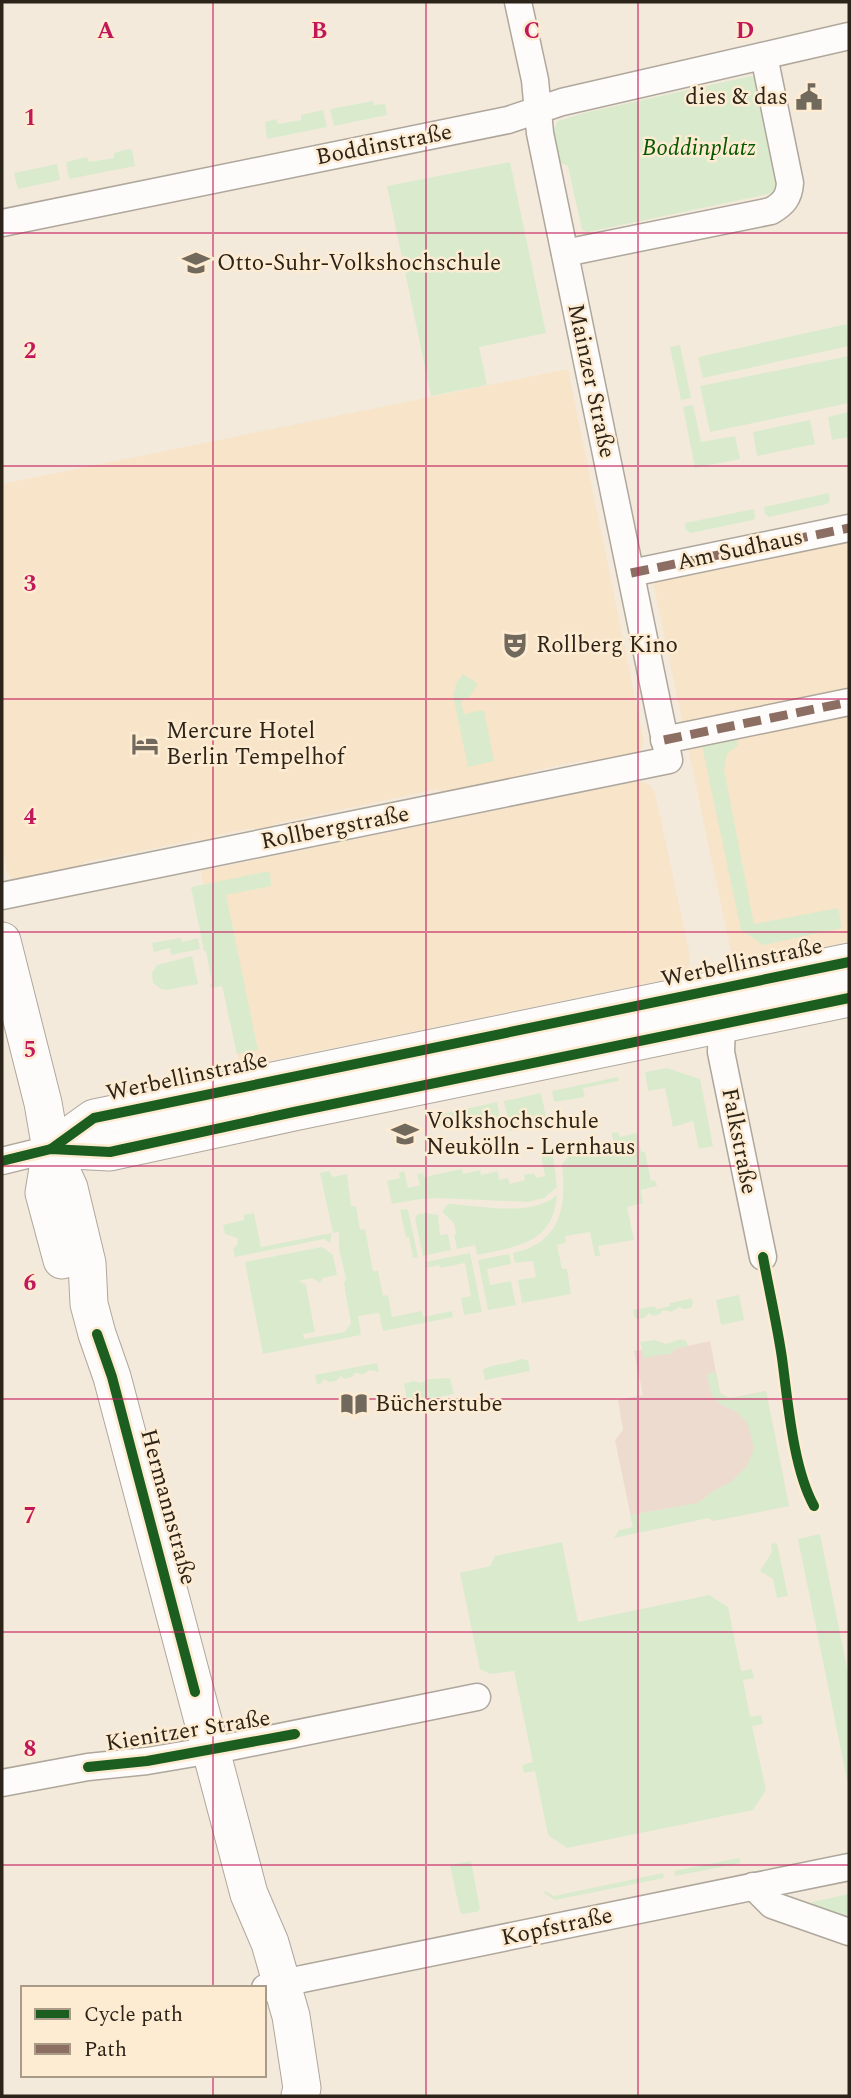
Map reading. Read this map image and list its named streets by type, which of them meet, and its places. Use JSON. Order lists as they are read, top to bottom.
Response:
{
  "streets": {
    "main road": ["Werbellinstraße", "Hermannstraße"],
    "street": [
      "Boddinstraße",
      "Mainzer Straße",
      "Am Sudhaus",
      "Rollbergstraße",
      "Falkstraße",
      "Kienitzer Straße",
      "Kopfstraße"
    ]
  },
  "crossings": [
    ["Boddinstraße", "Mainzer Straße"],
    ["Mainzer Straße", "Am Sudhaus"],
    ["Mainzer Straße", "Rollbergstraße"],
    ["Werbellinstraße", "Falkstraße"],
    ["Werbellinstraße", "Hermannstraße"],
    ["Hermannstraße", "Kienitzer Straße"],
    ["Hermannstraße", "Kopfstraße"]
  ],
  "parks": ["Boddinplatz"],
  "places": {
    "public building": ["dies & das"],
    "school or university": ["Otto-Suhr-Volkshochschule", "Volkshochschule Neukölln - Lernhaus"],
    "theatre": ["Rollberg Kino"],
    "hotel": ["Mercure Hotel Berlin Tempelhof"],
    "library": ["Bücherstube"]
  },
  "legend": ["Cycle path", "Path"],
  "grid": {
    "columns": [
      "A",
      "B",
      "C",
      "D"
    ],
    "rows": [
      "1",
      "2",
      "3",
      "4",
      "5",
      "6",
      "7",
      "8"
    ]
  }
}
